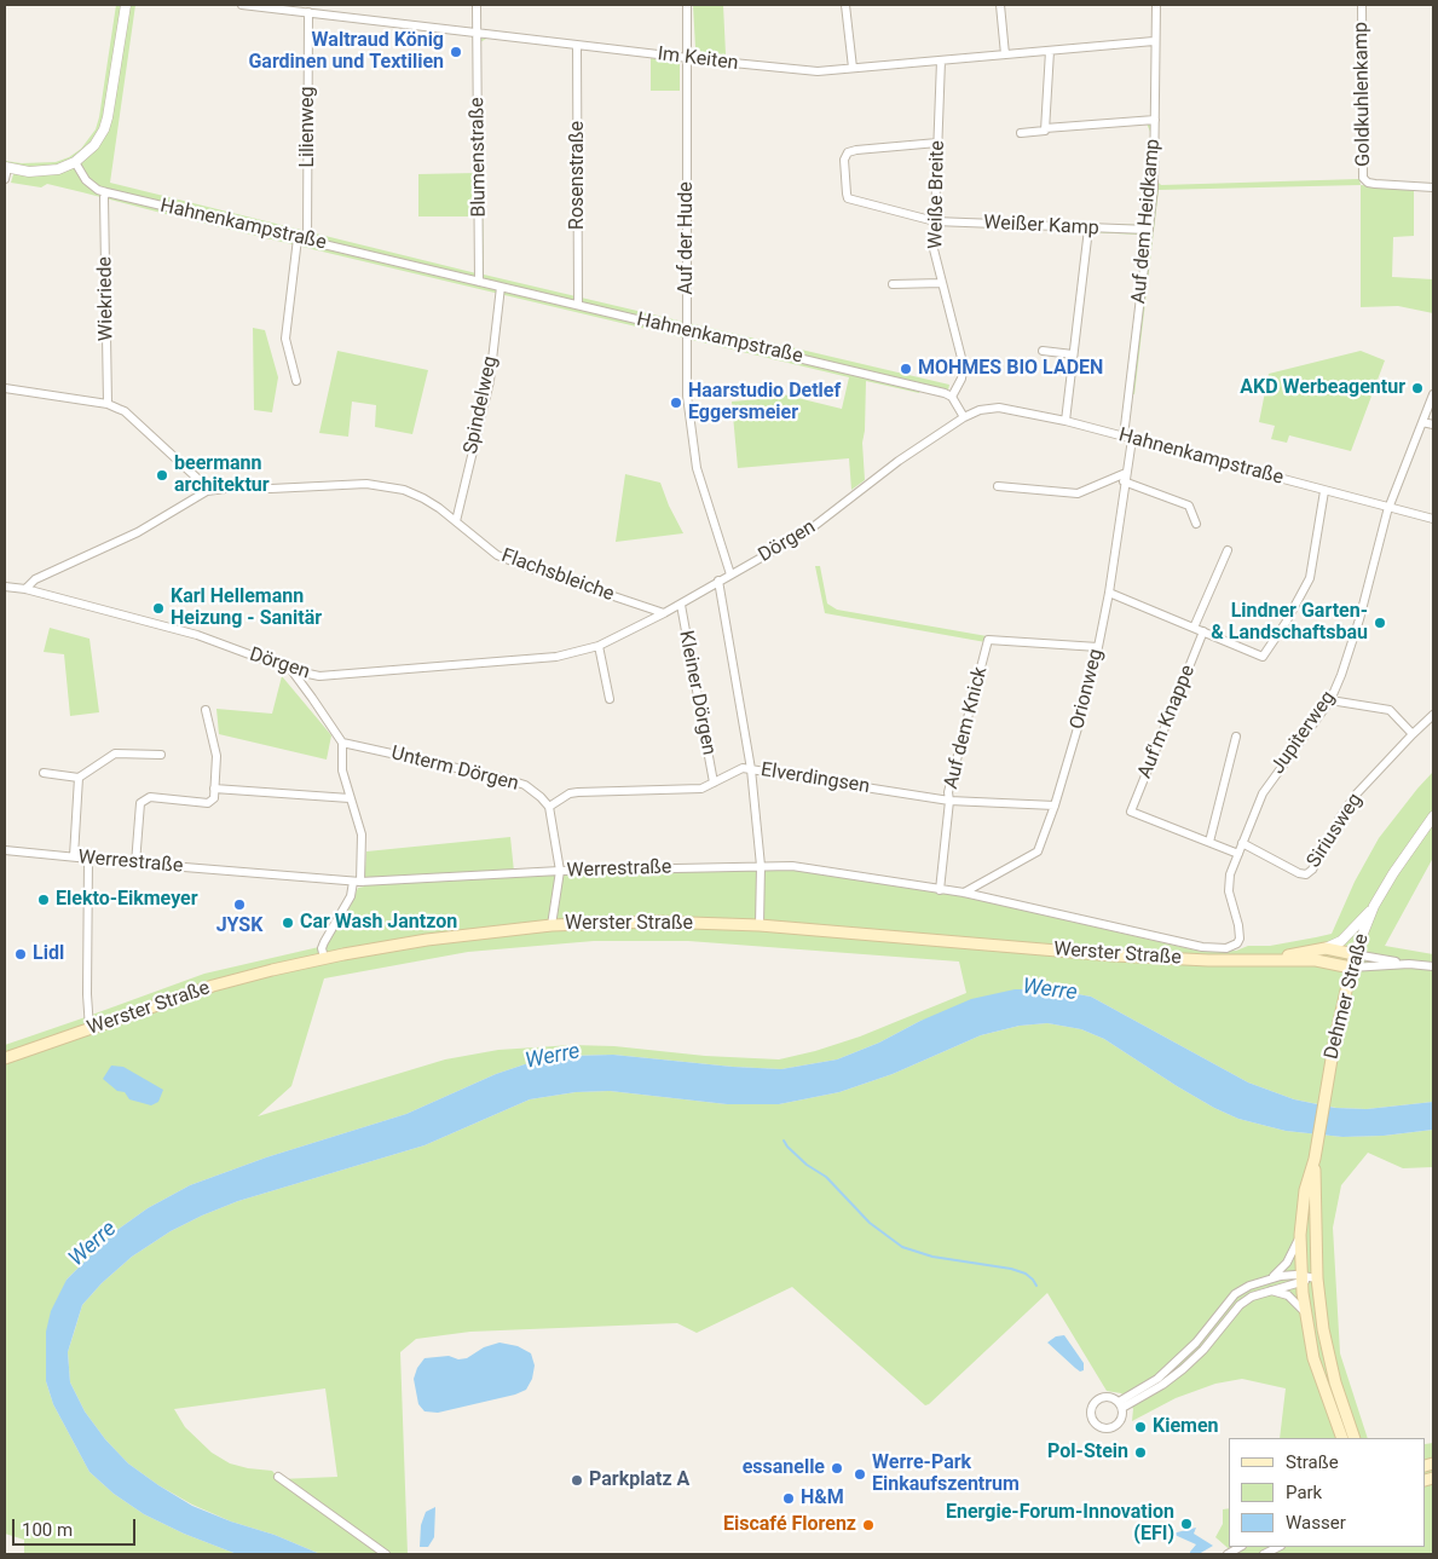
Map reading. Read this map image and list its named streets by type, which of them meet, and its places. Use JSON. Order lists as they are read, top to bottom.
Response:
{
  "streets": {
    "main road": ["Werster Straße", "Dehmer Straße"],
    "street": [
      "Im Keiten",
      "Goldkuhlenkamp",
      "Lilienweg",
      "Blumenstraße",
      "Rosenstraße",
      "Weiße Breite",
      "Auf dem Heidkamp",
      "Hahnenkampstraße",
      "Weißer Kamp",
      "Auf der Hude",
      "Wiekriede",
      "Spindelweg",
      "Dörgen",
      "Flachsbleiche",
      "Orionweg",
      "Kleiner Dörgen",
      "Auf'm Knappe",
      "Auf dem Knick",
      "Jupiterweg",
      "Unterm Dörgen",
      "Elverdingsen",
      "Siriusweg",
      "Werrestraße"
    ]
  },
  "crossings": [
    ["Im Keiten", "Lilienweg"],
    ["Im Keiten", "Blumenstraße"],
    ["Im Keiten", "Rosenstraße"],
    ["Im Keiten", "Weiße Breite"],
    ["Im Keiten", "Auf dem Heidkamp"],
    ["Im Keiten", "Auf der Hude"],
    ["Lilienweg", "Hahnenkampstraße"],
    ["Blumenstraße", "Hahnenkampstraße"],
    ["Rosenstraße", "Hahnenkampstraße"],
    ["Weiße Breite", "Hahnenkampstraße"],
    ["Weiße Breite", "Weißer Kamp"],
    ["Auf dem Heidkamp", "Hahnenkampstraße"],
    ["Auf dem Heidkamp", "Weißer Kamp"],
    ["Auf dem Heidkamp", "Orionweg"],
    ["Hahnenkampstraße", "Auf der Hude"],
    ["Hahnenkampstraße", "Wiekriede"],
    ["Hahnenkampstraße", "Spindelweg"],
    ["Hahnenkampstraße", "Dörgen"],
    ["Hahnenkampstraße", "Orionweg"],
    ["Hahnenkampstraße", "Jupiterweg"],
    ["Auf der Hude", "Dörgen"],
    ["Spindelweg", "Flachsbleiche"],
    ["Dörgen", "Flachsbleiche"],
    ["Dörgen", "Kleiner Dörgen"],
    ["Orionweg", "Auf dem Knick"],
    ["Orionweg", "Elverdingsen"],
    ["Orionweg", "Werrestraße"],
    ["Kleiner Dörgen", "Elverdingsen"],
    ["Auf dem Knick", "Elverdingsen"],
    ["Auf dem Knick", "Werrestraße"],
    ["Jupiterweg", "Siriusweg"],
    ["Jupiterweg", "Werrestraße"],
    ["Unterm Dörgen", "Elverdingsen"],
    ["Werster Straße", "Dehmer Straße"]
  ],
  "water": ["Werre"],
  "places": [
    "Waltraud König Gardinen und Textilien",
    "MOHMES BIO LADEN",
    "AKD Werbeagentur",
    "Haarstudio Detlef Eggersmeier",
    "beermann architektur",
    "Karl Hellemann Heizung - Sanitär",
    "Lindner Garten- & Landschaftsbau",
    "Elekto-Eikmeyer",
    "JYSK",
    "Car Wash Jantzon",
    "Lidl",
    "Kiemen",
    "Pol-Stein",
    "essanelle",
    "Werre-Park Einkaufszentrum",
    "Parkplatz A",
    "H&M",
    "Energie-Forum-Innovation (EFI)",
    "Eiscafé Florenz"
  ],
  "legend": ["Straße", "Park", "Wasser"],
  "scale_bar": "100 m"
}
